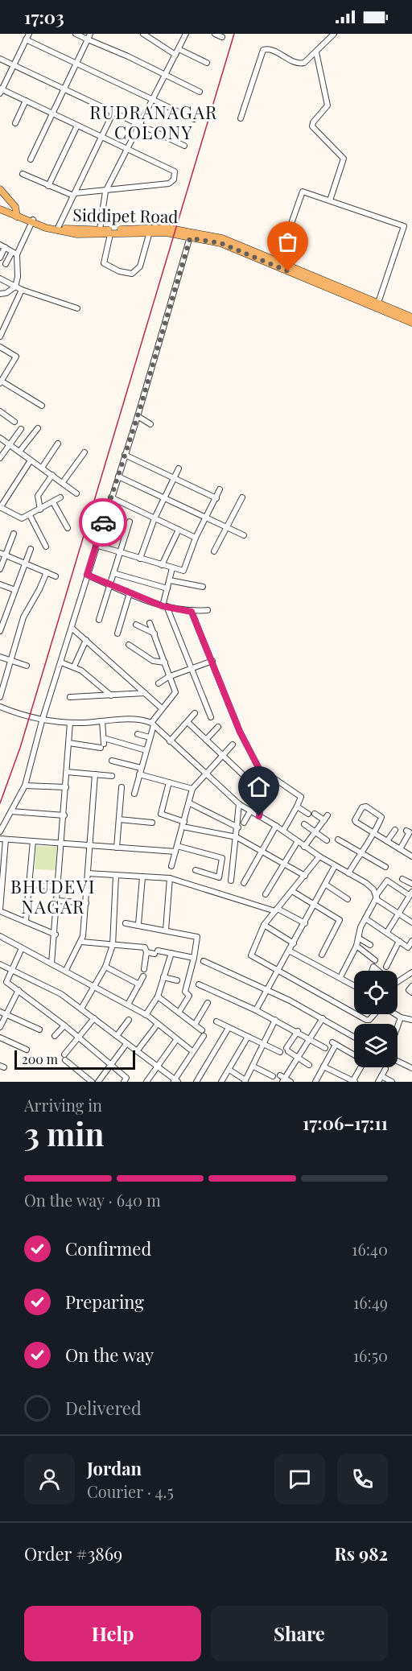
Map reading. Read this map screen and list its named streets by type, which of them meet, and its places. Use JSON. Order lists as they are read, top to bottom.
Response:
{
  "streets": {
    "main road": ["Siddipet Road"]
  },
  "districts": ["RUDRANAGAR COLONY", "BHUDEVI NAGAR"],
  "scale_bar": "200 m",
  "page": {
    "status": "17:03",
    "scale": "200 m",
    "heading": ["3 min", "Arriving in", "17:06–17:11"],
    "panel": [
      "Jordan",
      "Courier · 4.5",
      "Order #3869",
      "Rs 982"
    ],
    "bar": "On the way · 640 m",
    "list": [
      ["Confirmed", "16:40"],
      ["Preparing", "16:49"],
      ["On the way", "16:50"],
      "Delivered"
    ],
    "buttons": ["Help", "Share"]
  }
}
